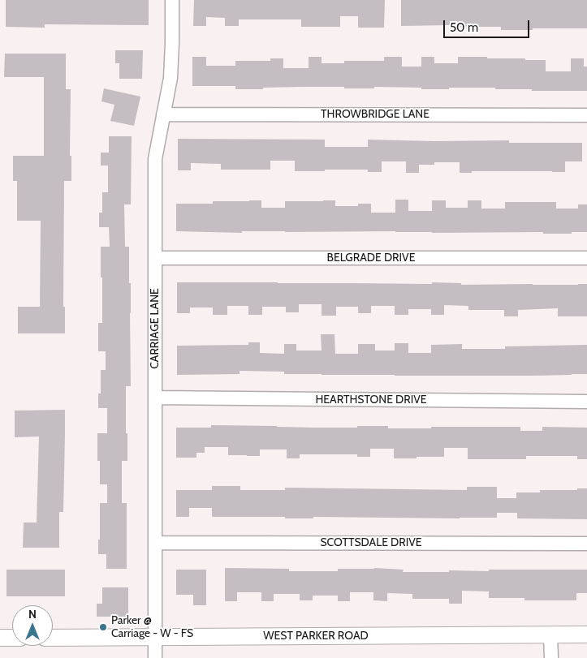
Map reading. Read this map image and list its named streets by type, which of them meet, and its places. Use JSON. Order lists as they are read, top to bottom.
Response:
{
  "streets": {
    "main road": ["WEST PARKER ROAD"],
    "street": [
      "THROWBRIDGE LANE",
      "BELGRADE DRIVE",
      "CARRIAGE LANE",
      "HEARTHSTONE DRIVE",
      "SCOTTSDALE DRIVE"
    ]
  },
  "crossings": [
    ["THROWBRIDGE LANE", "CARRIAGE LANE"],
    ["BELGRADE DRIVE", "CARRIAGE LANE"],
    ["CARRIAGE LANE", "HEARTHSTONE DRIVE"],
    ["CARRIAGE LANE", "SCOTTSDALE DRIVE"],
    ["CARRIAGE LANE", "WEST PARKER ROAD"]
  ],
  "places": ["Parker @ Carriage - W - FS"],
  "scale_bar": "50 m",
  "north": "top"
}
